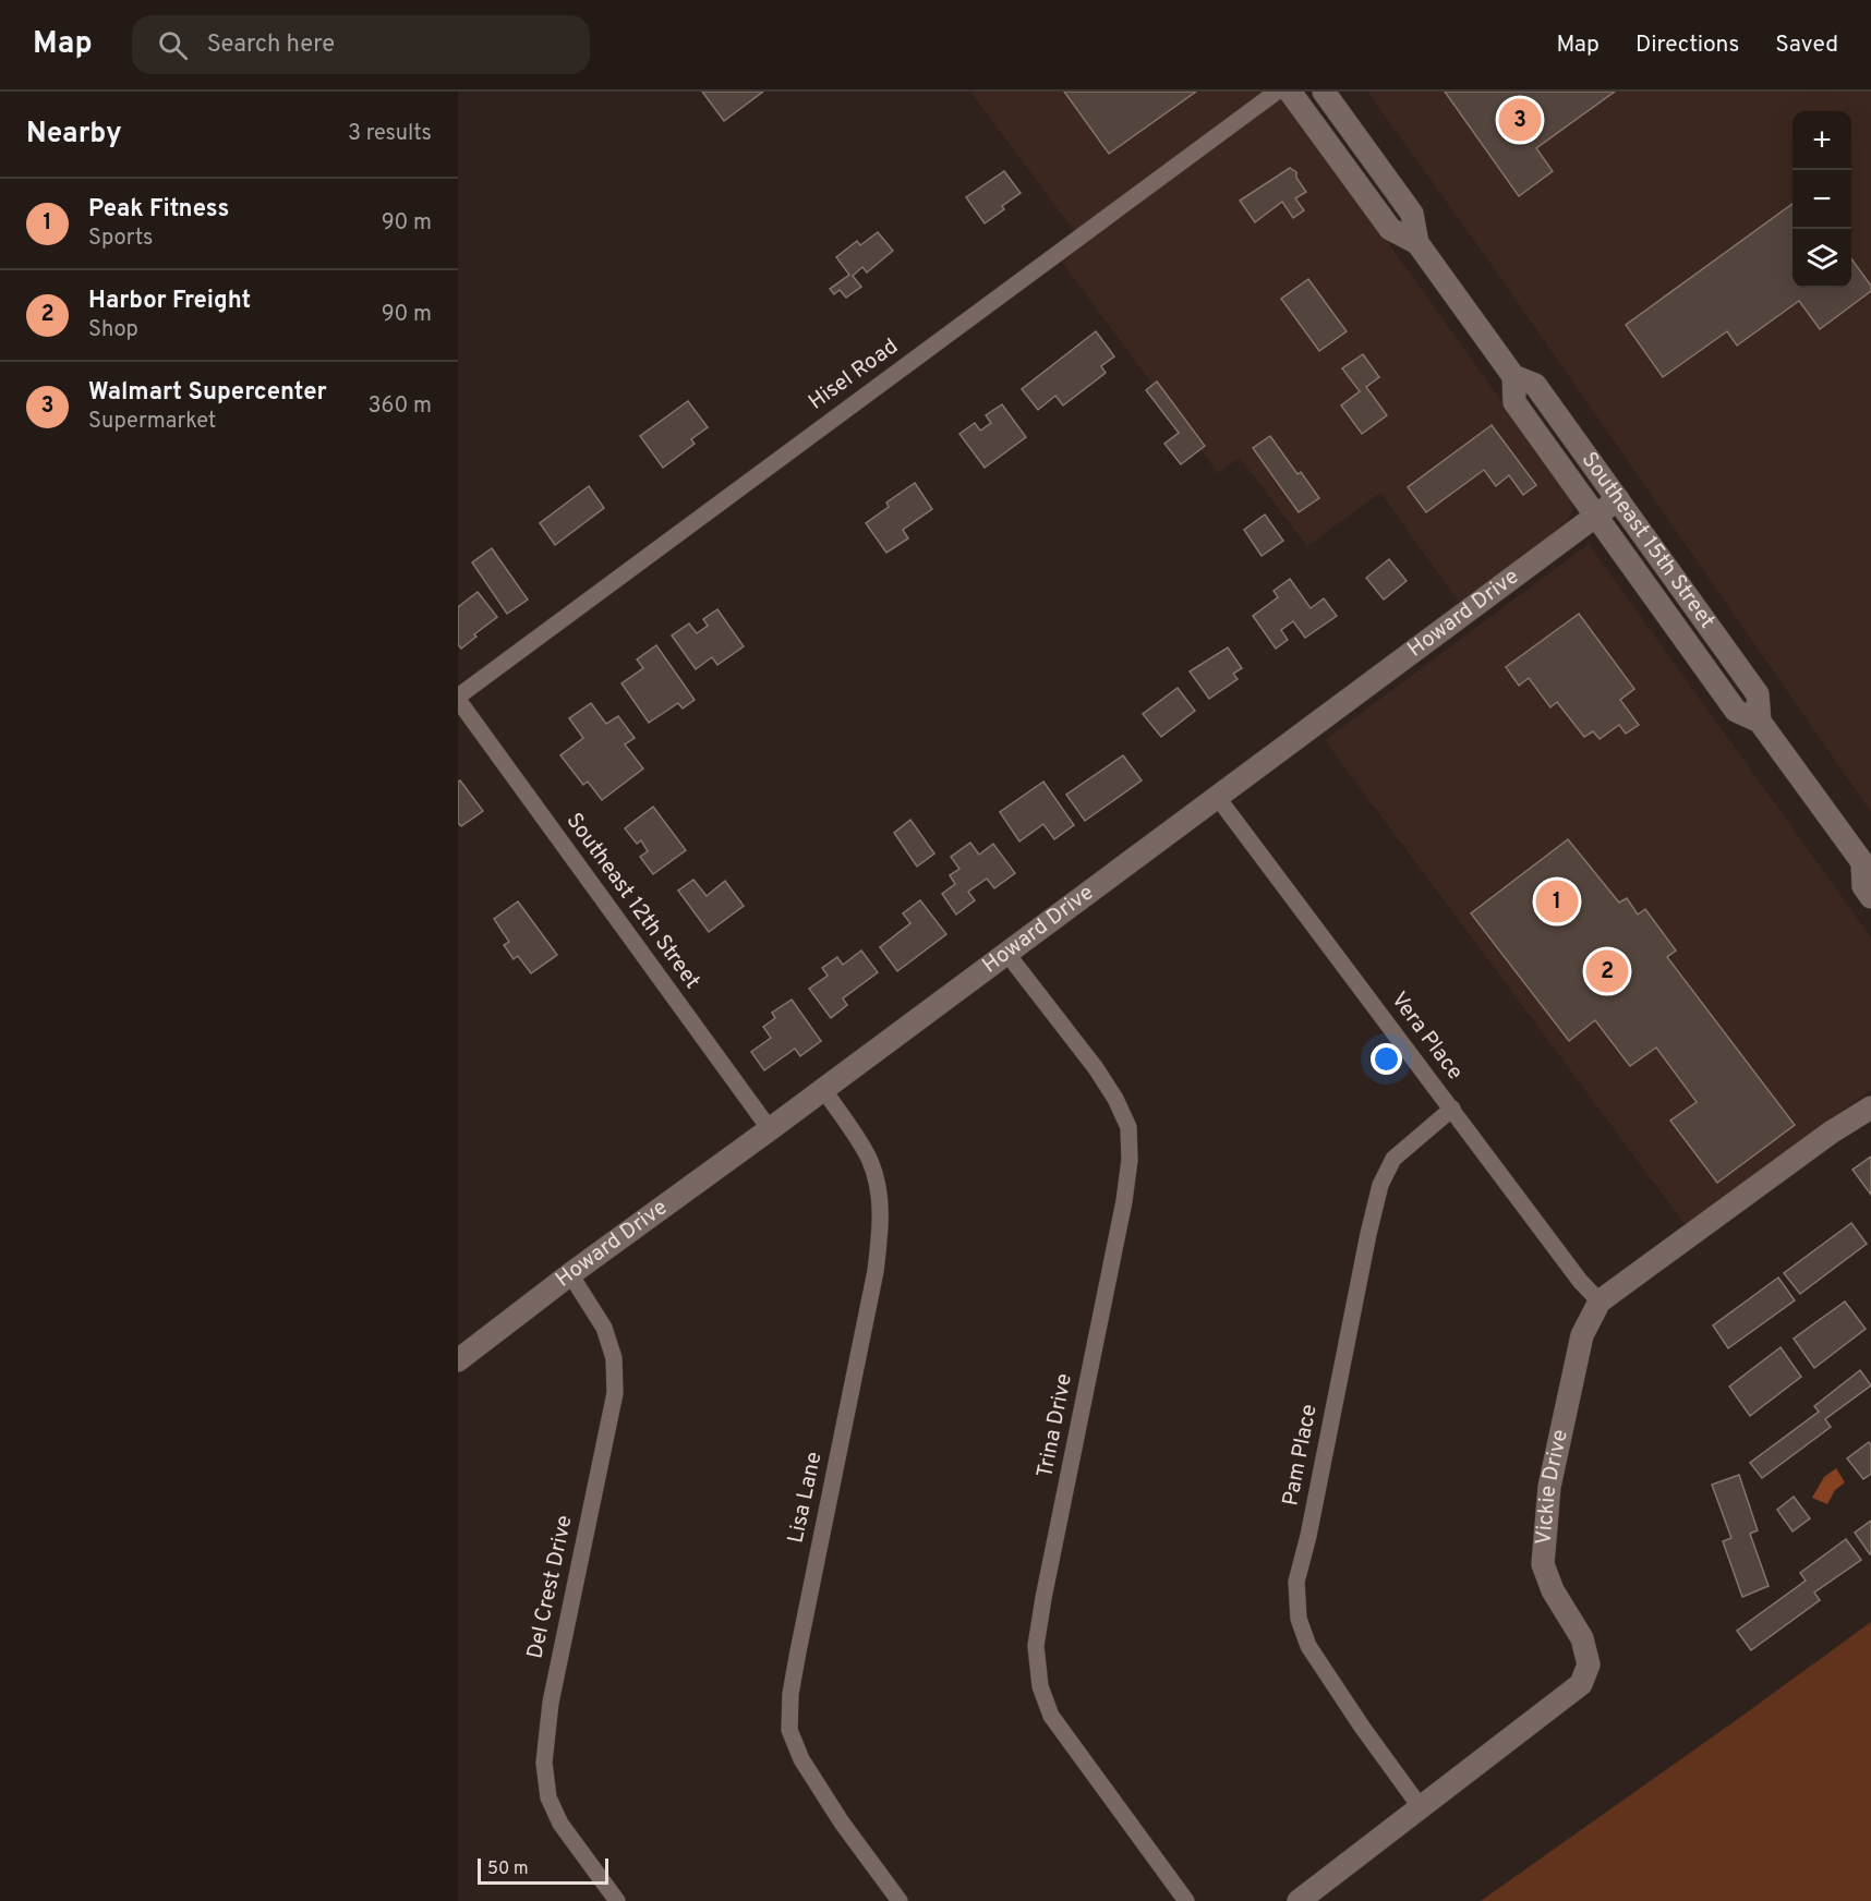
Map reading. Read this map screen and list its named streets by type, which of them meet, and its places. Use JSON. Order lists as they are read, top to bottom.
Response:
{
  "streets": {
    "street": [
      "Hisel Road",
      "Southeast 15th Street",
      "Howard Drive",
      "Southeast 12th Street",
      "Vera Place",
      "Trina Drive",
      "Pam Place",
      "Vickie Drive",
      "Lisa Lane",
      "Del Crest Drive"
    ]
  },
  "crossings": [
    ["Hisel Road", "Southeast 12th Street"],
    ["Southeast 15th Street", "Howard Drive"],
    ["Howard Drive", "Southeast 12th Street"],
    ["Howard Drive", "Vera Place"],
    ["Howard Drive", "Trina Drive"],
    ["Howard Drive", "Lisa Lane"],
    ["Howard Drive", "Del Crest Drive"],
    ["Vera Place", "Pam Place"],
    ["Vera Place", "Vickie Drive"],
    ["Pam Place", "Vickie Drive"]
  ],
  "scale_bar": "50 m",
  "page": {
    "header": "Map",
    "search": "Search here",
    "nav": ["Map", "Directions", "Saved"],
    "heading": ["Nearby", "3 results"],
    "pins": ["3", "1", "2"],
    "map_buttons": ["+", "−"],
    "list": [
      {
        "mark": "1",
        "name": "Peak Fitness",
        "note": "Sports",
        "value": "90 m"
      },
      {
        "mark": "2",
        "name": "Harbor Freight",
        "note": "Shop",
        "value": "90 m"
      },
      {
        "mark": "3",
        "name": "Walmart Supercenter",
        "note": "Supermarket",
        "value": "360 m"
      }
    ],
    "scale": "50 m"
  }
}
